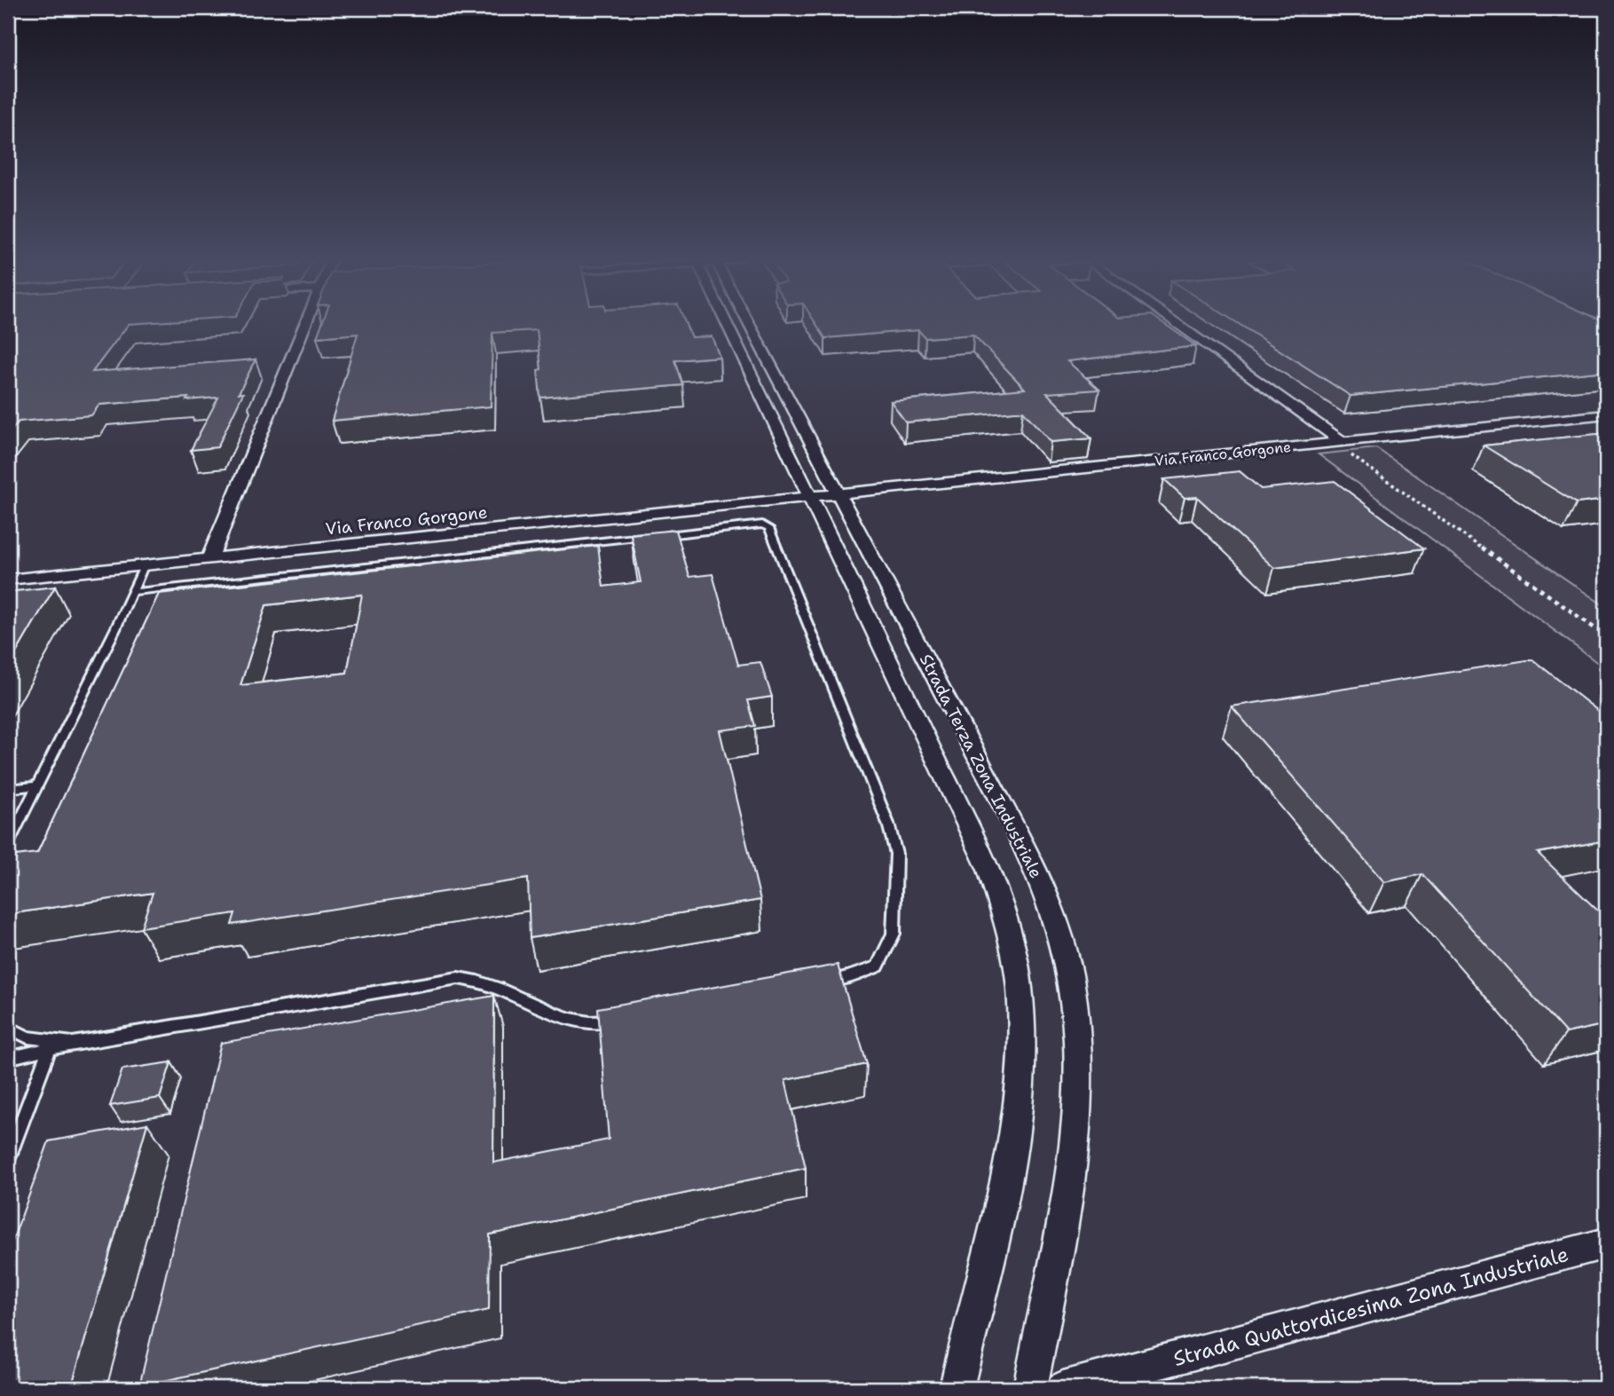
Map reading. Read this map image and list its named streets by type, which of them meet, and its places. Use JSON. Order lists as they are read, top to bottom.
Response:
{
  "streets": {
    "street": ["Via Franco Gorgone", "Strada Terza Zona Industriale", "Strada Quattordicesima Zona Industriale"]
  },
  "crossings": [
    ["Via Franco Gorgone", "Strada Terza Zona Industriale"]
  ]
}
